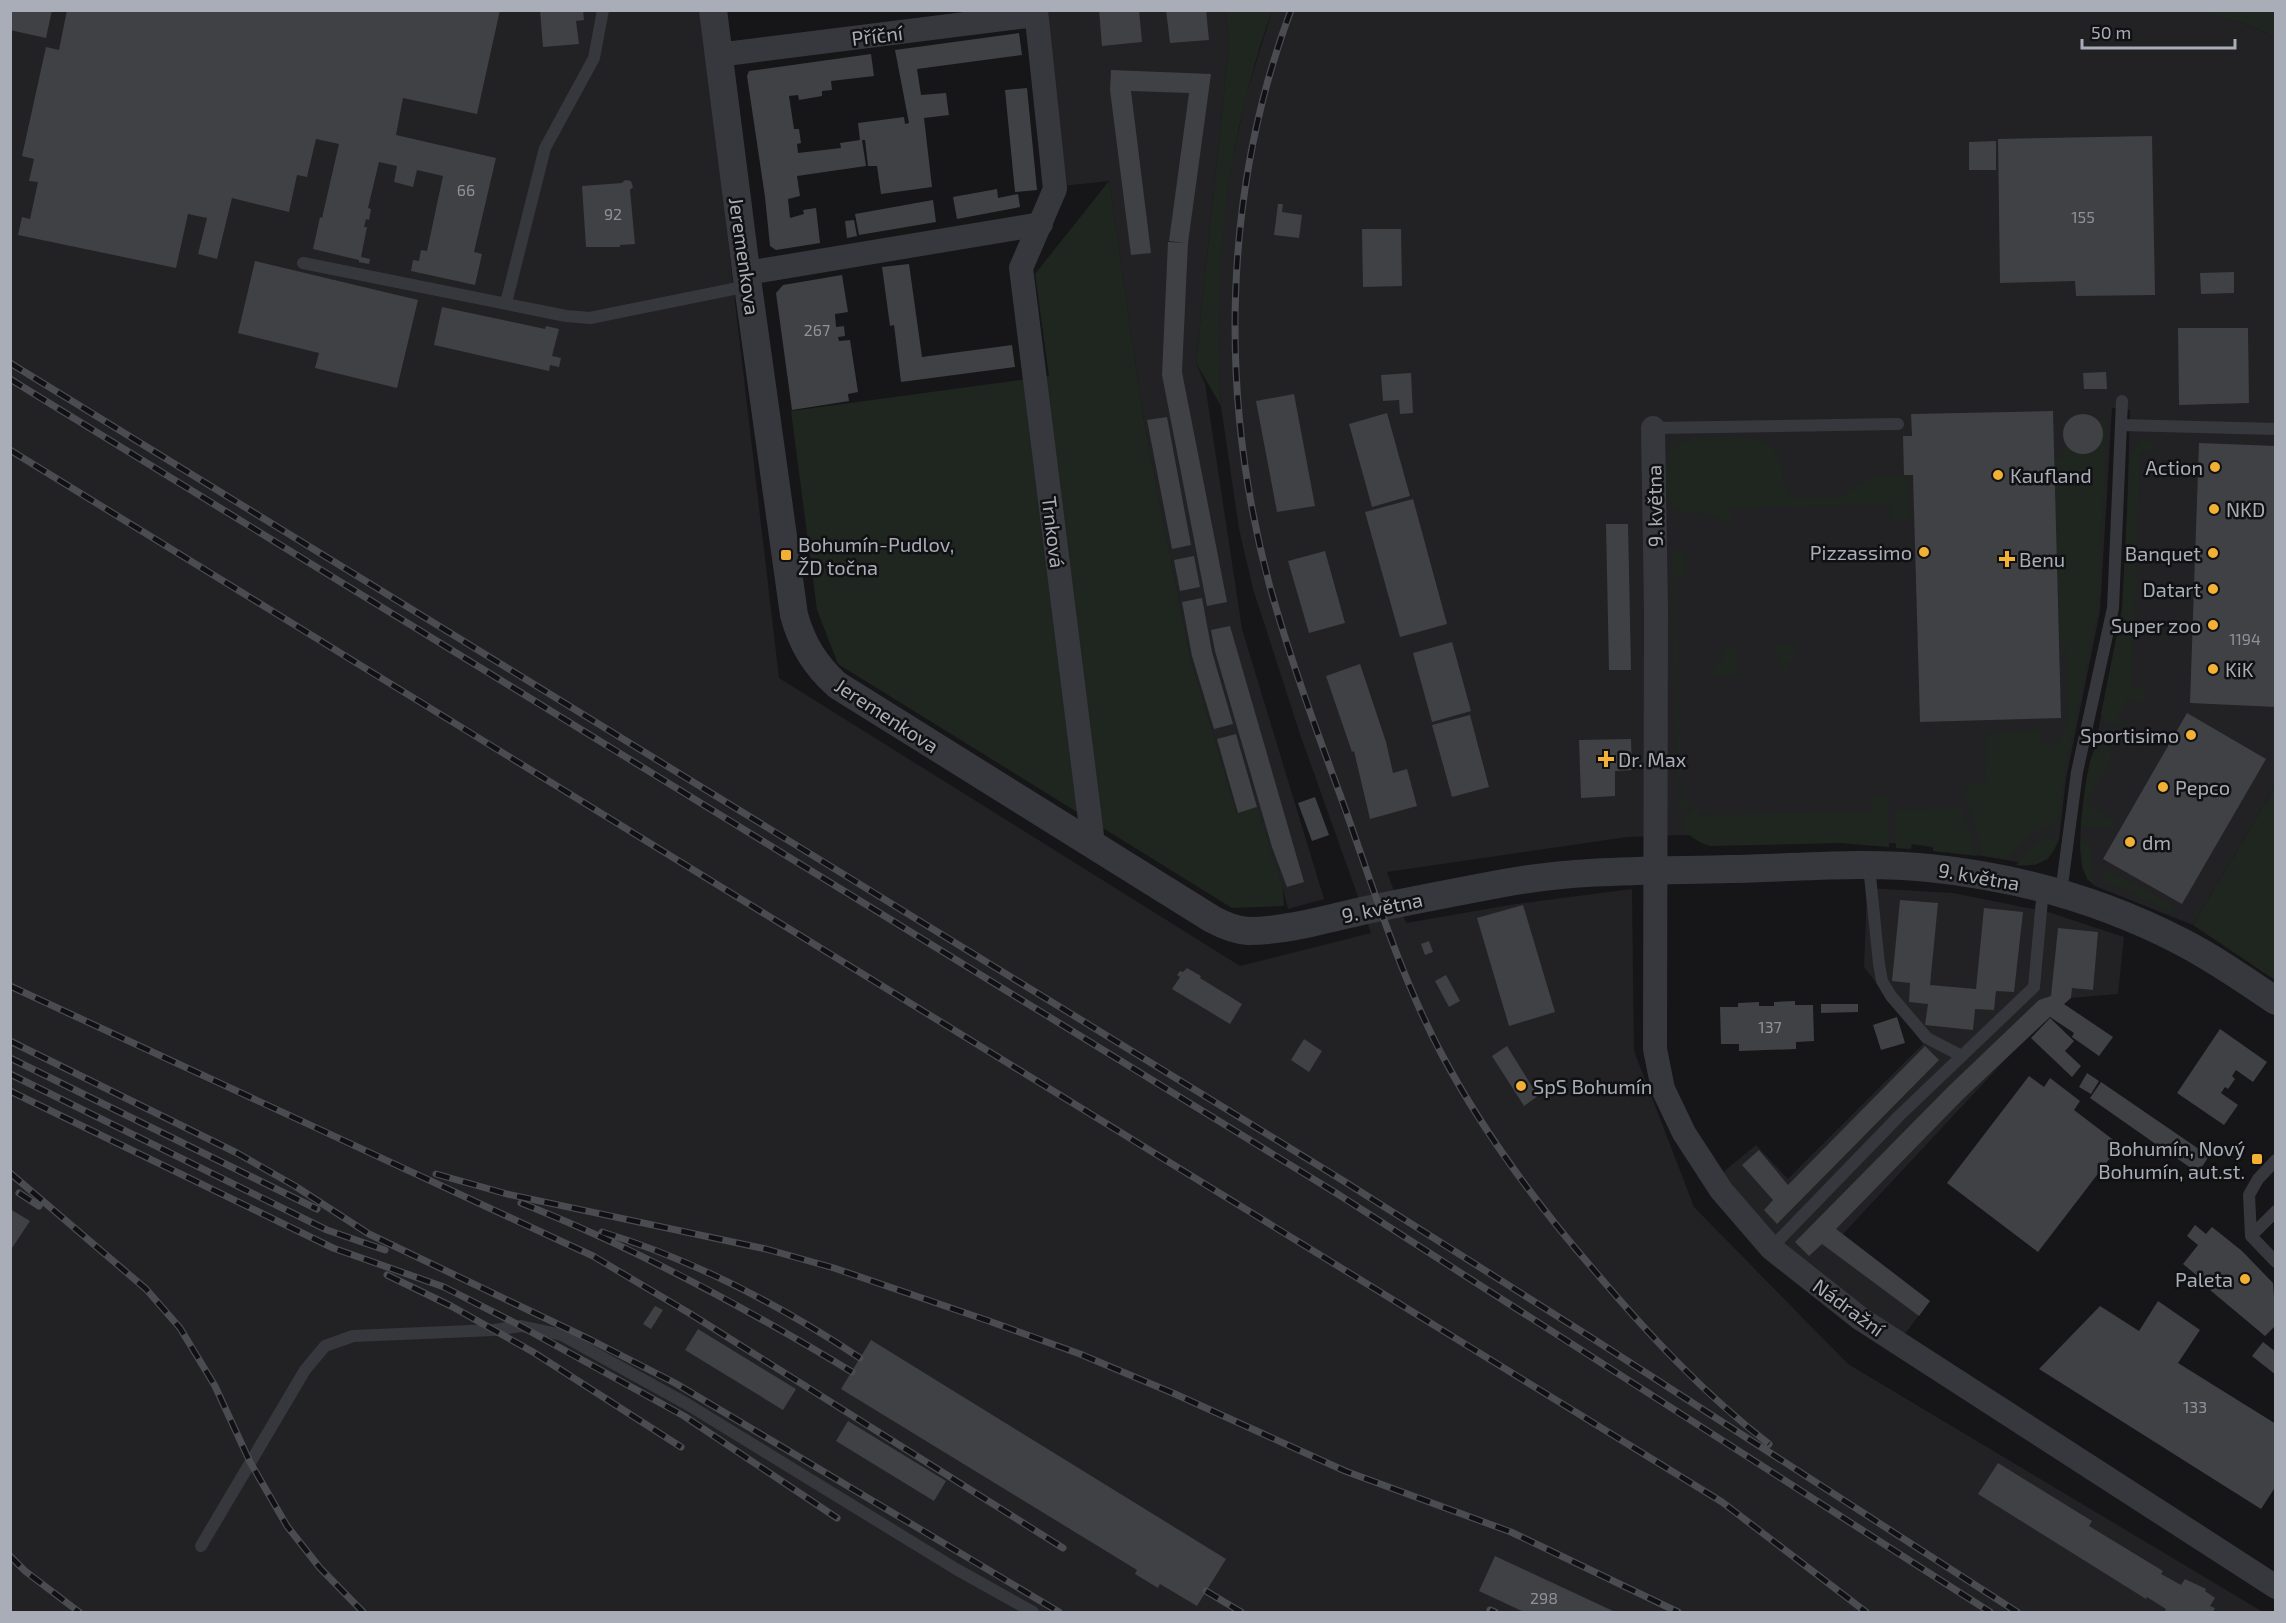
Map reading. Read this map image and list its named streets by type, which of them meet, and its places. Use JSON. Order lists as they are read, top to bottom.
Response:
{
  "streets": {
    "street": [
      "Příční",
      "Jeremenkova",
      "9. května",
      "Trnková",
      "Nádražní"
    ]
  },
  "crossings": [
    ["Příční", "Jeremenkova"],
    ["Příční", "Trnková"],
    ["Jeremenkova", "9. května"],
    ["Jeremenkova", "Trnková"],
    ["9. května", "Nádražní"]
  ],
  "places": {
    "other": [
      "Action",
      "Kaufland",
      "NKD",
      "Pizzassimo",
      "Banquet",
      "Datart",
      "Super zoo",
      "KiK",
      "Sportisimo",
      "Pepco",
      "dm",
      "SpS Bohumín",
      "Paleta"
    ],
    "transit": ["Bohumín-Pudlov, ŽD točna", "Bohumín, Nový Bohumín, aut.st."],
    "health": ["Benu", "Dr. Max"]
  },
  "house_numbers": [
    "66",
    "92",
    "155",
    "267",
    "1194",
    "137",
    "133",
    "298"
  ],
  "scale_bar": "50 m"
}
